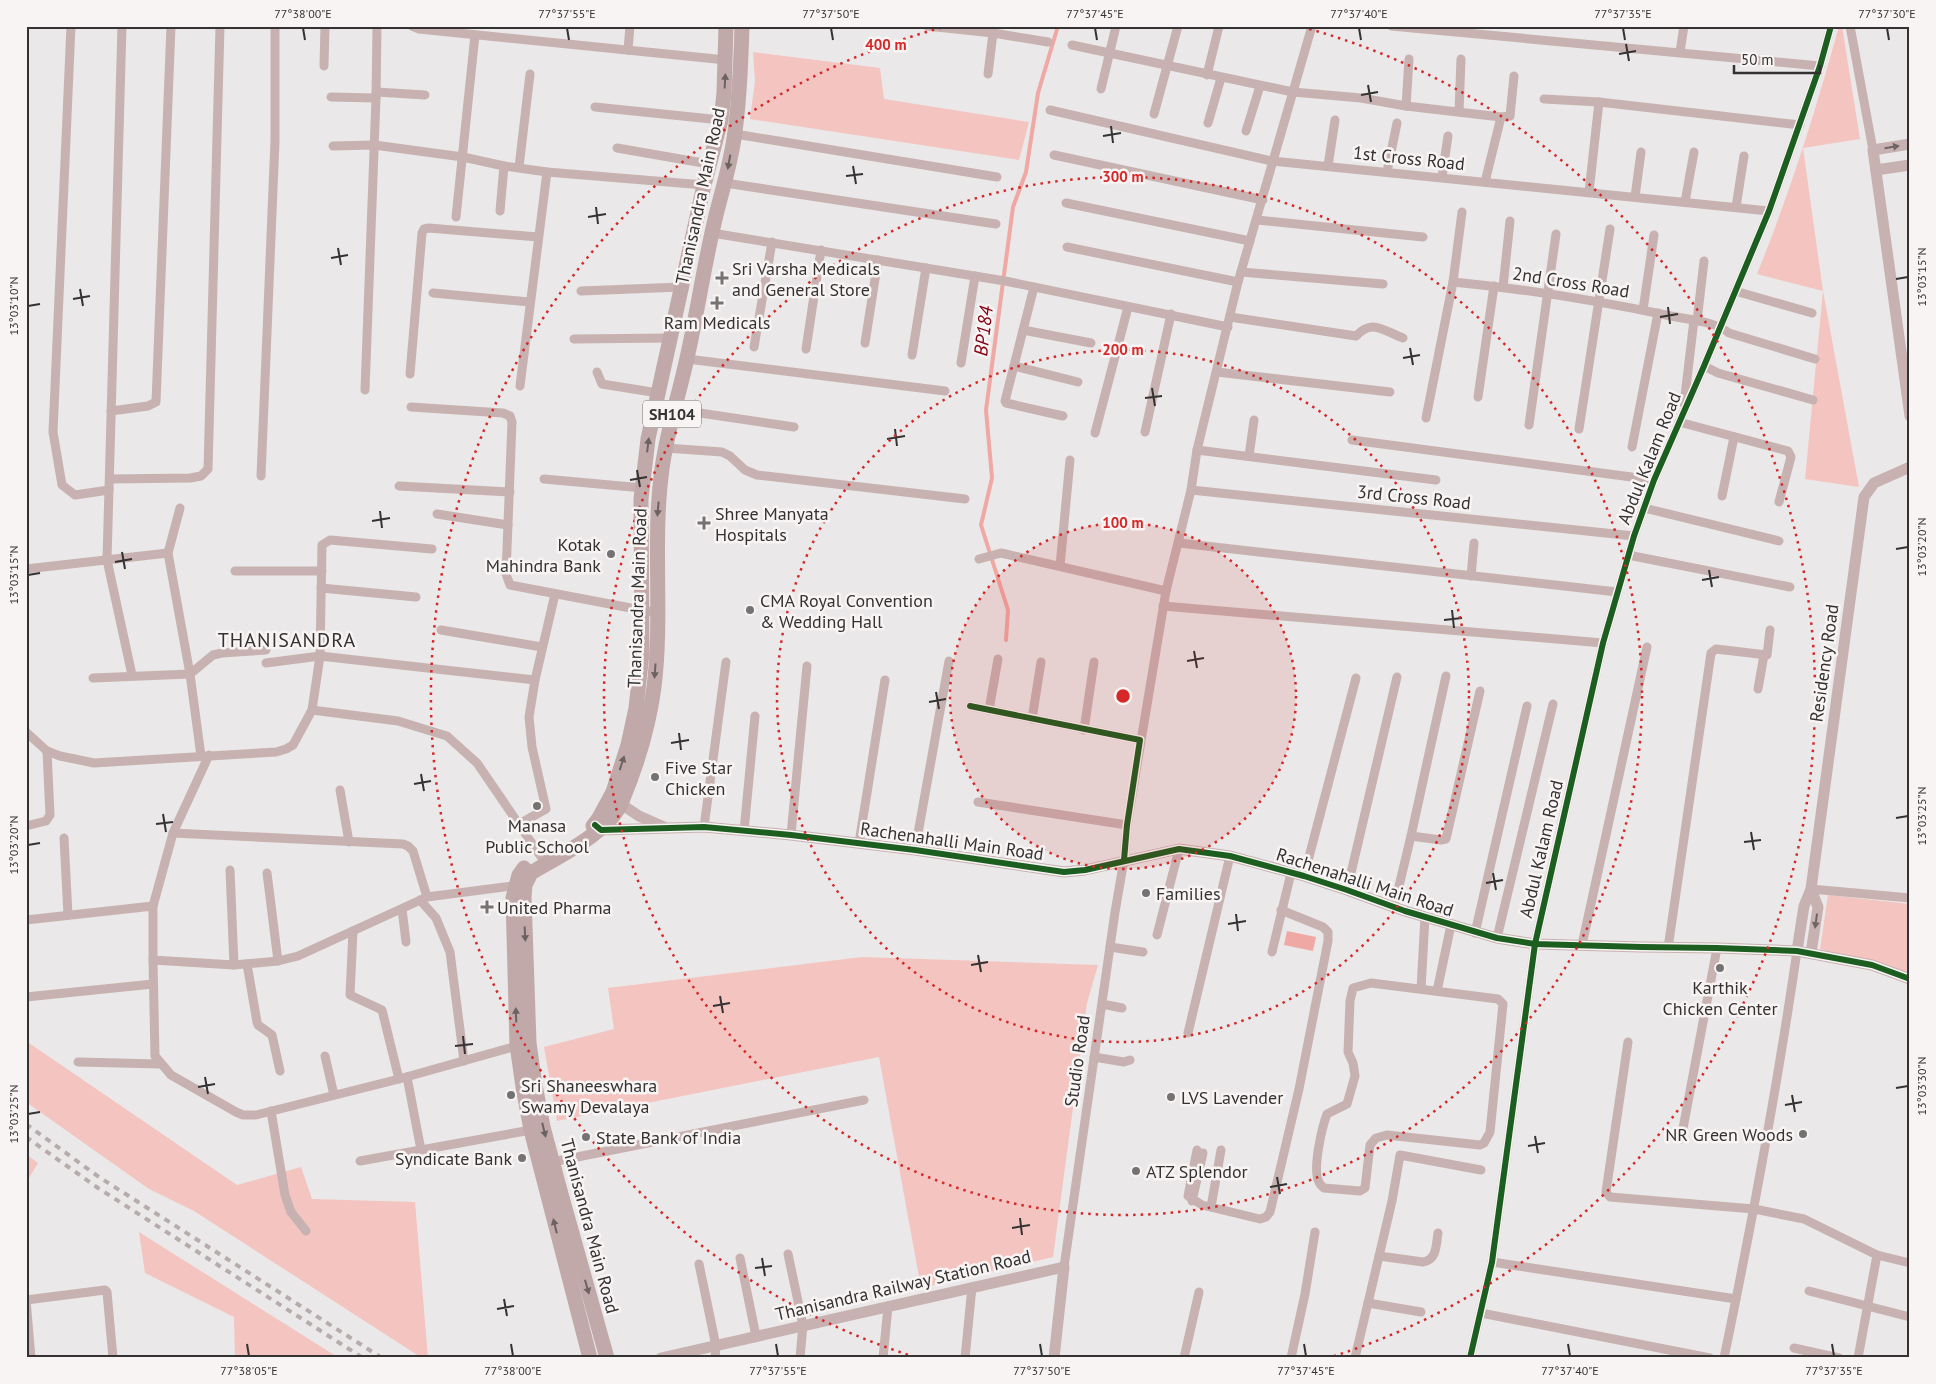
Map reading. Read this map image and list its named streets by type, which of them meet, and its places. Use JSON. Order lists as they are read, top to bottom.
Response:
{
  "streets": {
    "main road": ["Thanisandra Main Road", "SH104"],
    "street": [
      "1st Cross Road",
      "2nd Cross Road",
      "Abdul Kalam Road",
      "3rd Cross Road",
      "Residency Road",
      "Rachenahalli Main Road",
      "Studio Road",
      "Thanisandra Railway Station Road"
    ]
  },
  "crossings": [
    ["1st Cross Road", "Abdul Kalam Road"],
    ["1st Cross Road", "Studio Road"],
    ["Thanisandra Main Road", "Rachenahalli Main Road"],
    ["2nd Cross Road", "Abdul Kalam Road"],
    ["Abdul Kalam Road", "3rd Cross Road"],
    ["Abdul Kalam Road", "Rachenahalli Main Road"],
    ["3rd Cross Road", "Studio Road"],
    ["Residency Road", "Rachenahalli Main Road"],
    ["Rachenahalli Main Road", "Studio Road"],
    ["Studio Road", "Thanisandra Railway Station Road"]
  ],
  "districts": ["THANISANDRA"],
  "water": ["BP184"],
  "places": {
    "health": [
      "Sri Varsha Medicals and General Store",
      "Ram Medicals",
      "Shree Manyata Hospitals",
      "United Pharma"
    ],
    "other": [
      "Kotak Mahindra Bank",
      "CMA Royal Convention & Wedding Hall",
      "Five Star Chicken",
      "Manasa Public School",
      "Families",
      "Karthik Chicken Center",
      "Sri Shaneeswhara Swamy Devalaya",
      "LVS Lavender",
      "NR Green Woods",
      "State Bank of India",
      "Syndicate Bank",
      "ATZ Splendor"
    ]
  },
  "scale_bar": "50 m",
  "coordinates": [
    "77°38'00\"E",
    "77°37'55\"E",
    "77°37'50\"E",
    "77°37'45\"E",
    "77°37'40\"E",
    "77°37'35\"E",
    "77°37'30\"E",
    "13°03'15\"N",
    "13°03'10\"N",
    "13°03'20\"N",
    "13°03'25\"N",
    "13°03'30\"N",
    "77°38'05\"E"
  ],
  "rings": [
    "400 m",
    "300 m",
    "200 m",
    "100 m"
  ]
}
